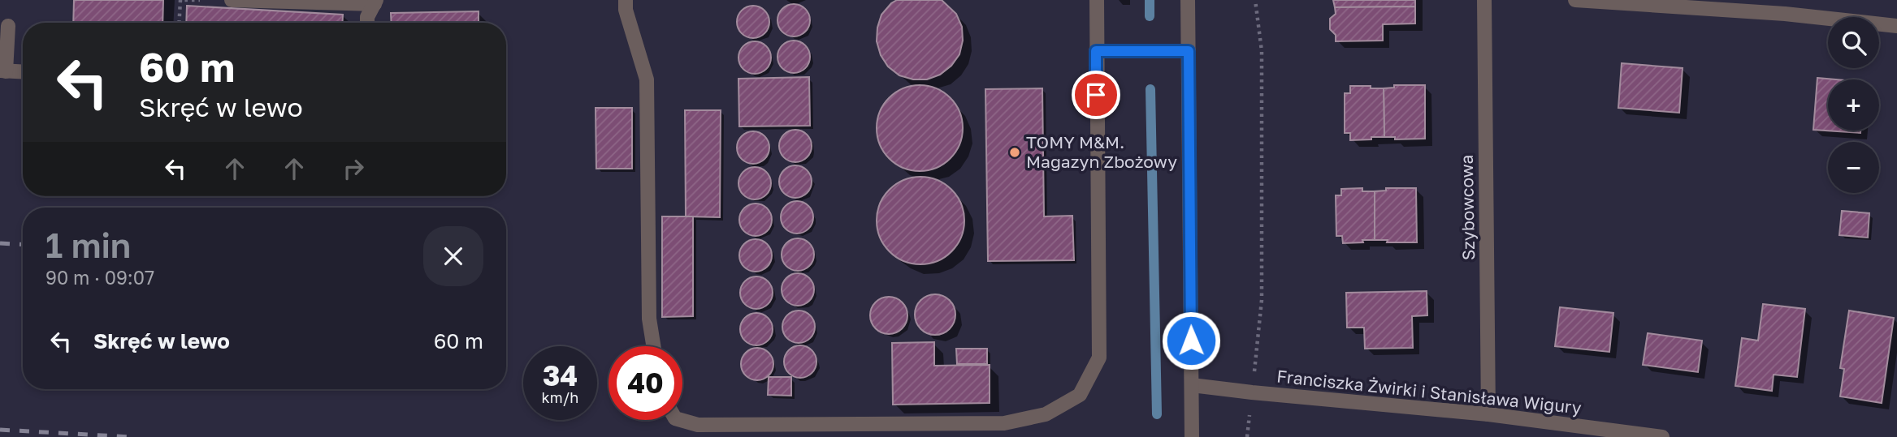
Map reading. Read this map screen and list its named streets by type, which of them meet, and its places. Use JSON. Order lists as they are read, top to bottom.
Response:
{
  "streets": {
    "street": ["Szybowcowa", "Franciszka Żwirki i Stanisława Wigury"]
  },
  "crossings": [
    ["Szybowcowa", "Franciszka Żwirki i Stanisława Wigury"]
  ],
  "places": ["TOMY M&M. Magazyn Zbożowy"],
  "page": {
    "map_buttons": ["+", "−"],
    "turn": ["60 m", "Skręć w lewo"],
    "heading": ["1 min", "90 m · 09:07"],
    "list": [
      {
        "name": "Skręć w lewo",
        "value": "60 m"
      }
    ],
    "speed": "34 km/h",
    "limit": "40"
  }
}
